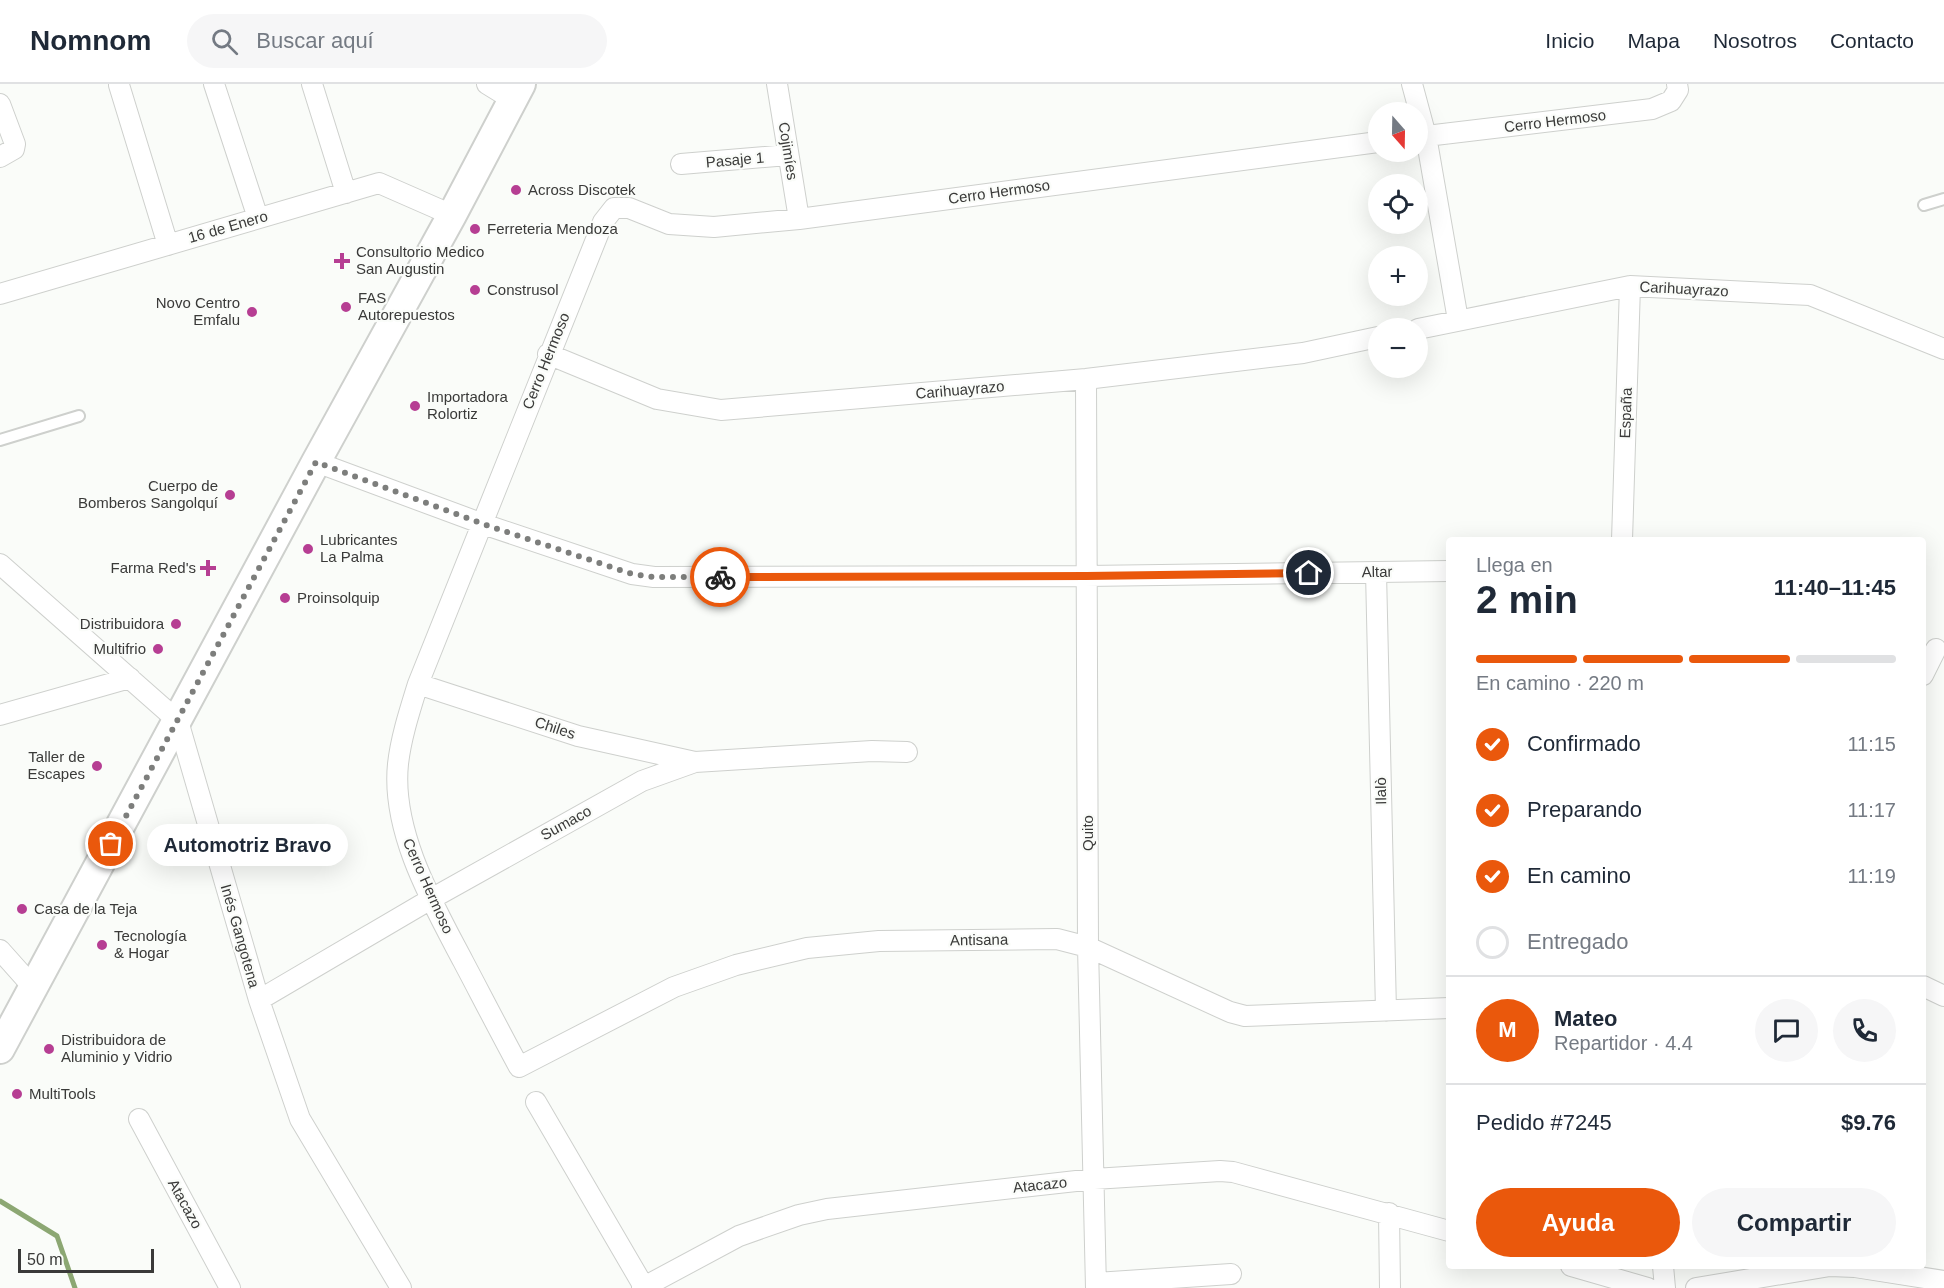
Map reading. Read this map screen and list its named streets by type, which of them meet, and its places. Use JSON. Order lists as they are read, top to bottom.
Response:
{
  "streets": {
    "street": [
      "Cerro Hermoso",
      "Cojimíes",
      "Pasaje 1",
      "16 de Enero",
      "Carihuayrazo",
      "España",
      "Altar",
      "Chiles",
      "Ilalò",
      "Sumaco",
      "Quito",
      "Inés Gangotena",
      "Antisana",
      "Atacazo"
    ]
  },
  "crossings": [
    ["Cerro Hermoso", "Cojimíes"],
    ["Cerro Hermoso", "Carihuayrazo"],
    ["Cerro Hermoso", "Altar"],
    ["Cerro Hermoso", "Chiles"],
    ["Cerro Hermoso", "Sumaco"],
    ["Cerro Hermoso", "Antisana"],
    ["Cojimíes", "Pasaje 1"],
    ["Carihuayrazo", "España"],
    ["Carihuayrazo", "Quito"],
    ["Altar", "Ilalò"],
    ["Altar", "Quito"],
    ["Chiles", "Sumaco"],
    ["Ilalò", "Antisana"],
    ["Sumaco", "Inés Gangotena"],
    ["Quito", "Antisana"],
    ["Quito", "Atacazo"]
  ],
  "places": {
    "other": [
      "Across Discotek",
      "Ferreteria Mendoza",
      "Construsol",
      "FAS Autorepuestos",
      "Novo Centro Emfalu",
      "Importadora Rolortiz",
      "Cuerpo de Bomberos Sangolquí",
      "Lubricantes La Palma",
      "Proinsolquip",
      "Distribuidora",
      "Multifrio",
      "Taller de Escapes",
      "Automotriz Bravo",
      "Casa de la Teja",
      "Tecnología & Hogar",
      "Distribuidora de Aluminio y Vidrio",
      "MultiTools"
    ],
    "health": ["Consultorio Medico San Augustin", "Farma Red's"]
  },
  "scale_bar": "50 m",
  "north": "bottom",
  "page": {
    "header": "Nomnom",
    "search": "Buscar aquí",
    "nav": [
      "Inicio",
      "Mapa",
      "Nosotros",
      "Contacto"
    ],
    "map_buttons": ["+", "−"],
    "heading": ["2 min", "Llega en", "11:40–11:45"],
    "panel": [
      "Mateo",
      "Repartidor · 4.4",
      "Pedido #7245",
      "$9.76"
    ],
    "bar": "En camino · 220 m",
    "list": [
      ["Confirmado", "11:15"],
      ["Preparando", "11:17"],
      ["En camino", "11:19"],
      "Entregado"
    ],
    "bubble": "Automotriz Bravo",
    "round": "M",
    "buttons": ["Ayuda", "Compartir"],
    "scale": "50 m"
  }
}
